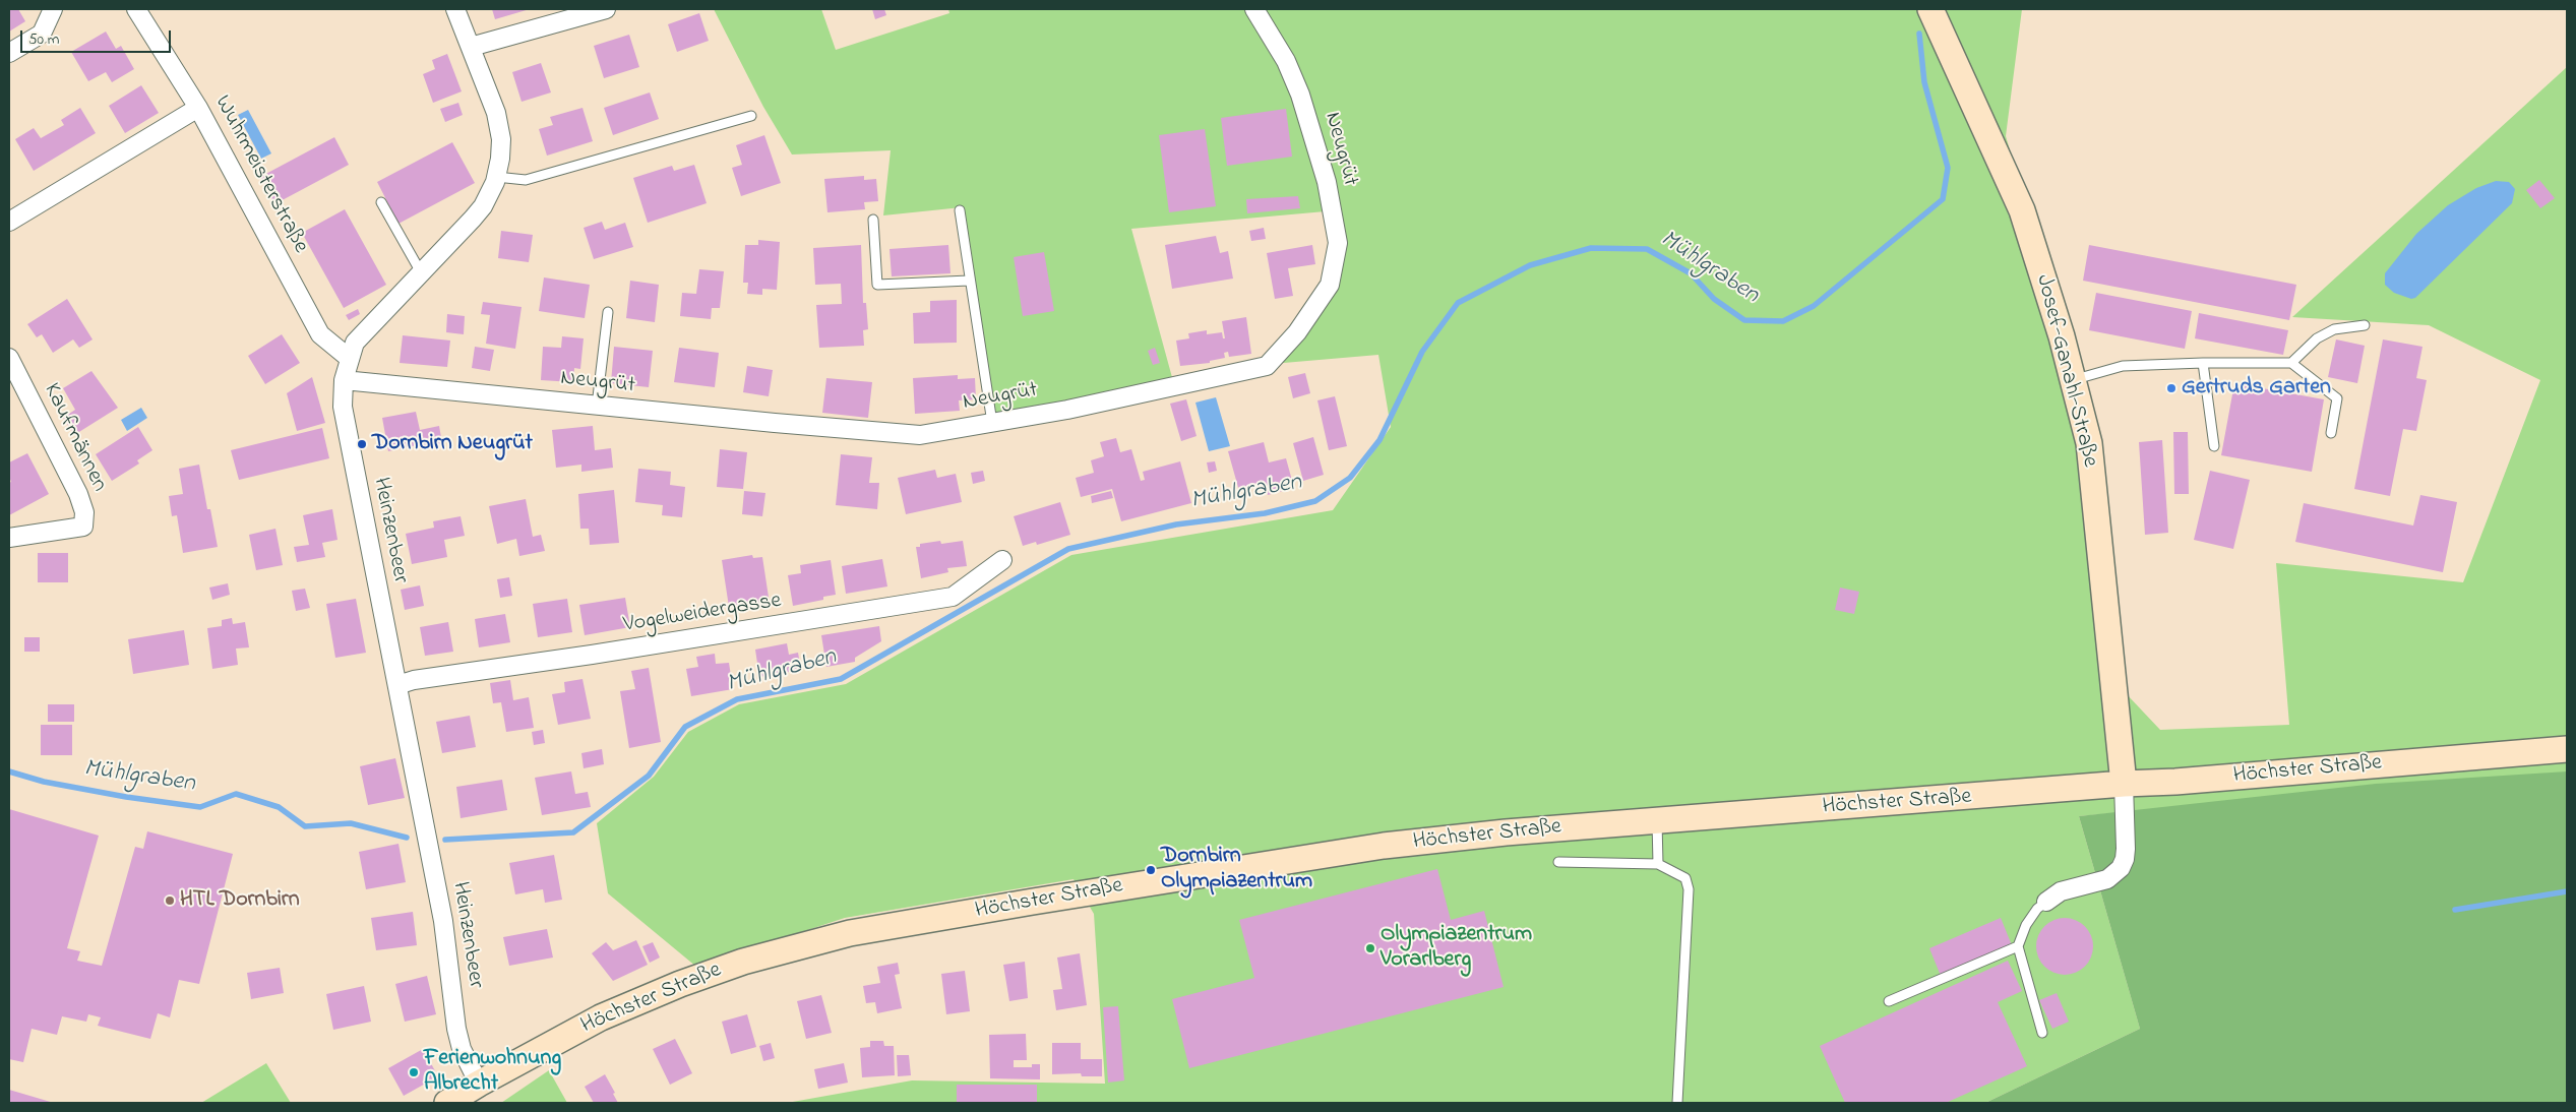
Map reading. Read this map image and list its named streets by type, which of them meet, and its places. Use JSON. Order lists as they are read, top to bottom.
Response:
{
  "streets": {
    "main road": ["Josef-Ganahl-Straße", "Höchster Straße"],
    "street": [
      "Neugrüt",
      "Wuhrmeisterstraße",
      "Kaufmännen",
      "Heinzenbeer",
      "Vogelweidergasse"
    ]
  },
  "crossings": [
    ["Neugrüt", "Heinzenbeer"],
    ["Wuhrmeisterstraße", "Heinzenbeer"],
    ["Josef-Ganahl-Straße", "Höchster Straße"],
    ["Heinzenbeer", "Vogelweidergasse"],
    ["Heinzenbeer", "Höchster Straße"]
  ],
  "water": ["Mühlgraben"],
  "places": [
    "Gertruds Garten",
    "Dornbirn Neugrüt",
    "Dornbirn Olympiazentrum",
    "HTL Dornbirn",
    "Olympiazentrum Vorarlberg",
    "Ferienwohnung Albrecht"
  ],
  "scale_bar": "50 m"
}
